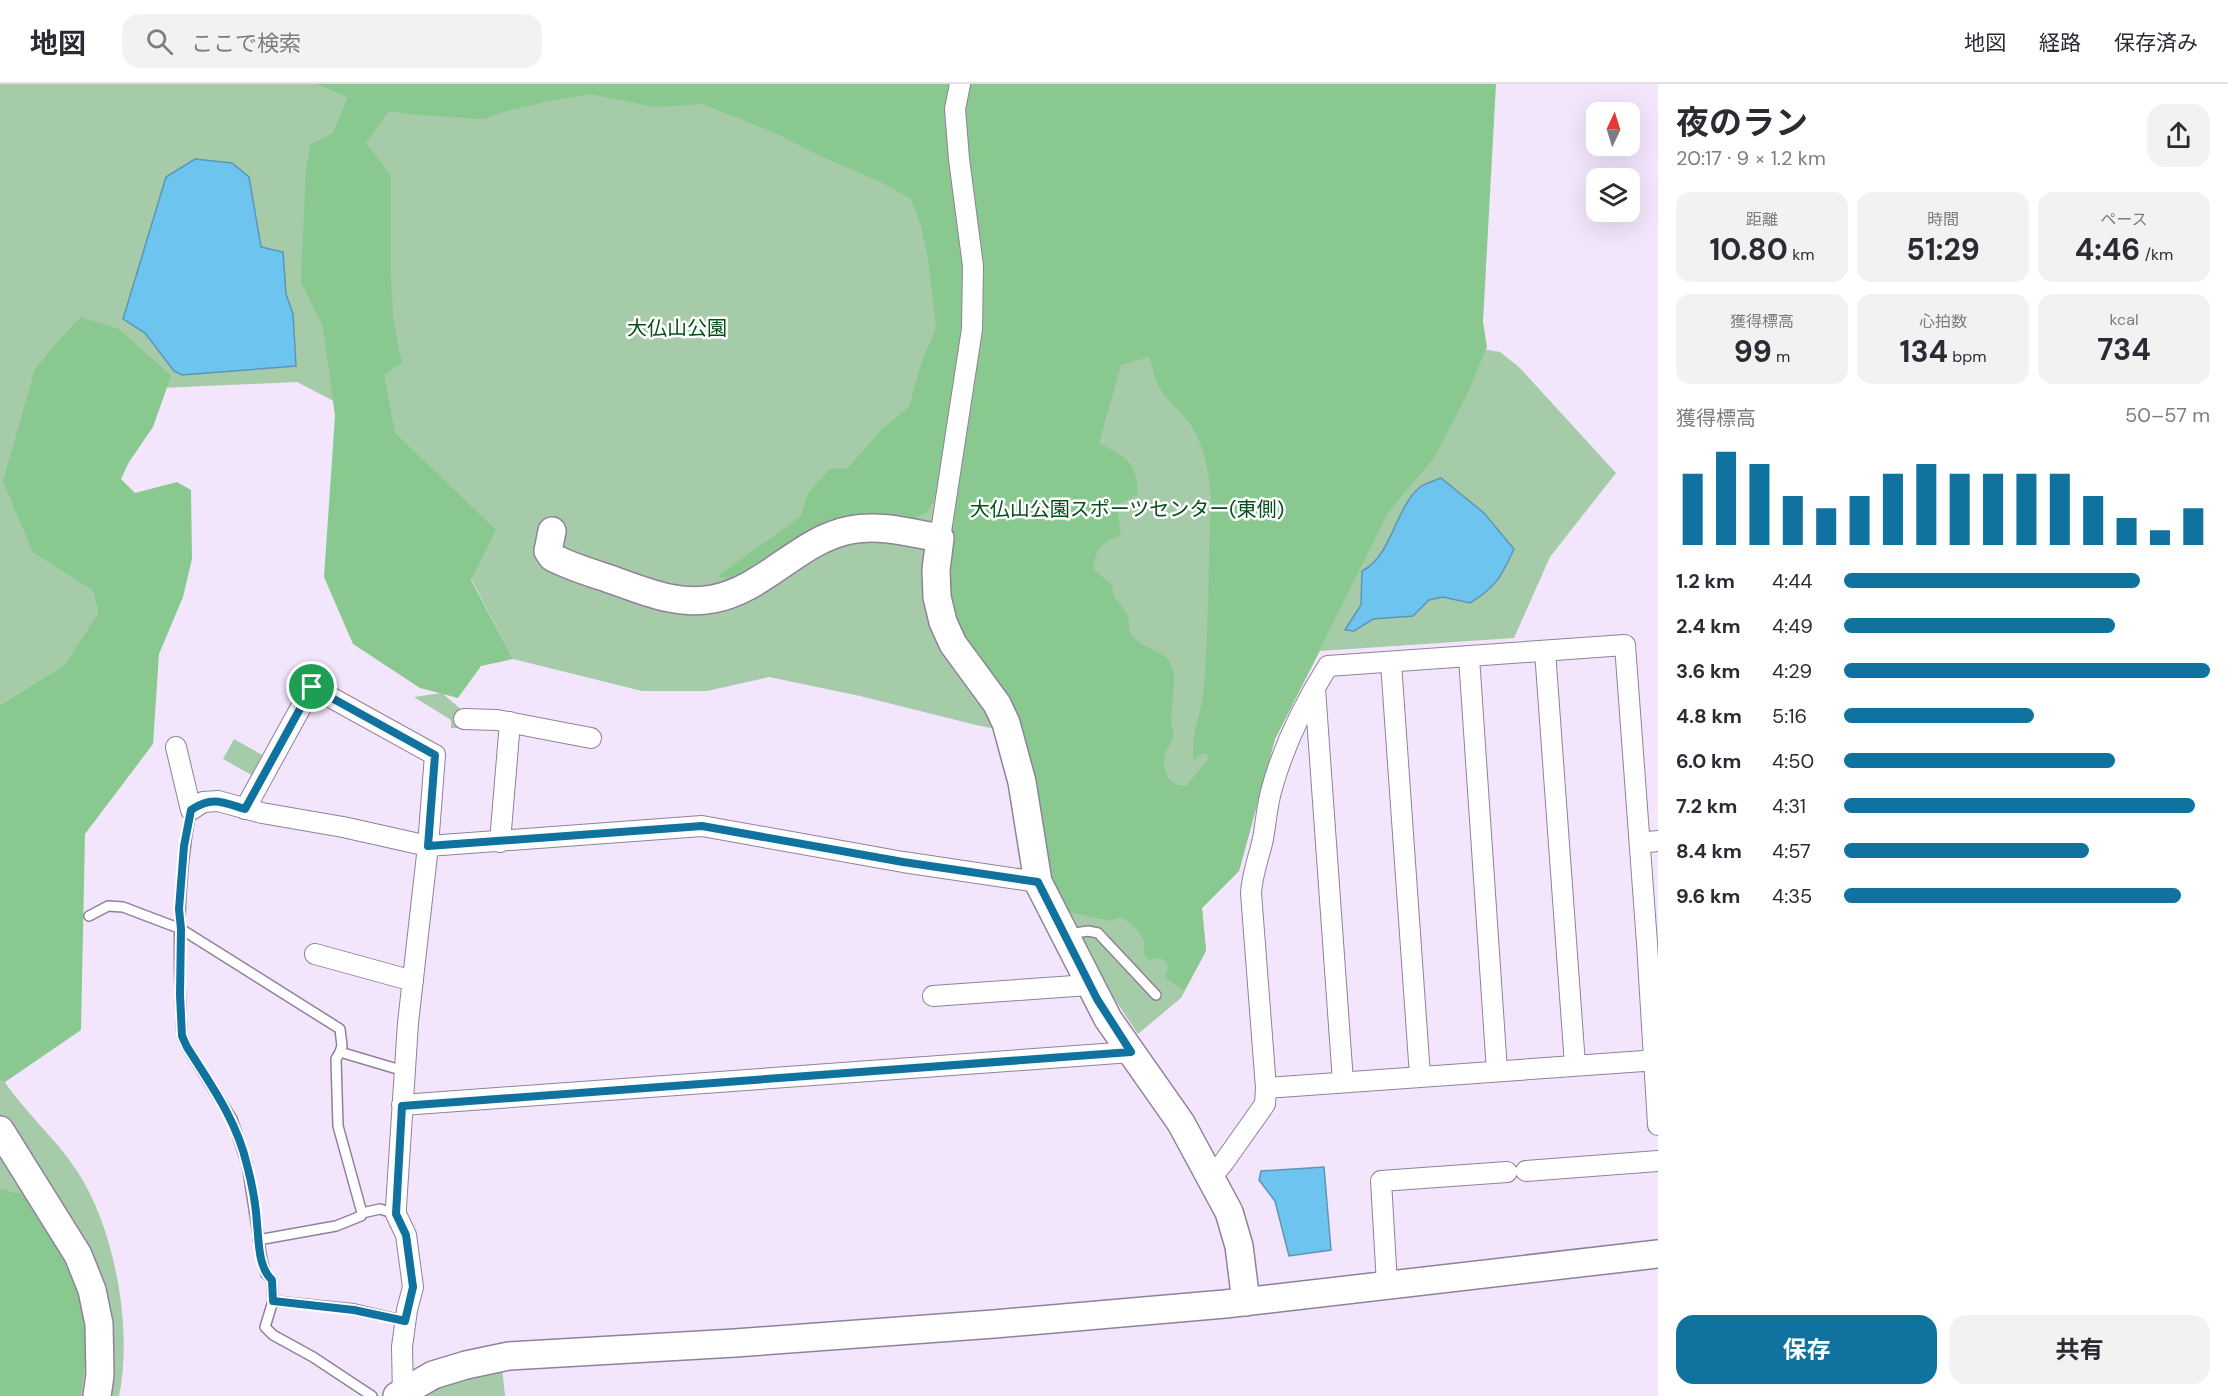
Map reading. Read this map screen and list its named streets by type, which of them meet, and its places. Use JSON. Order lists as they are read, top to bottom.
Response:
{
  "parks": ["大仏山公園", "大仏山公園スポーツセンター(東側)"],
  "north": "top",
  "page": {
    "header": "地図",
    "search": "ここで検索",
    "nav": ["地図", "経路", "保存済み"],
    "heading": ["夜のラン", "20:17 · 9 × 1.2 km"],
    "stats": [
      ["距離", "10.80 km"],
      ["時間", "51:29"],
      ["ペース", "4:46 /km"],
      ["獲得標高", "99 m"],
      ["心拍数", "134 bpm"],
      ["kcal", "734"]
    ],
    "chart": ["獲得標高", "50–57 m"],
    "list": [
      {
        "name": "1.2 km",
        "note": "4:44"
      },
      {
        "name": "2.4 km",
        "note": "4:49"
      },
      {
        "name": "3.6 km",
        "note": "4:29"
      },
      {
        "name": "4.8 km",
        "note": "5:16"
      },
      {
        "name": "6.0 km",
        "note": "4:50"
      },
      {
        "name": "7.2 km",
        "note": "4:31"
      },
      {
        "name": "8.4 km",
        "note": "4:57"
      },
      {
        "name": "9.6 km",
        "note": "4:35"
      }
    ],
    "buttons": ["保存", "共有"]
  }
}
